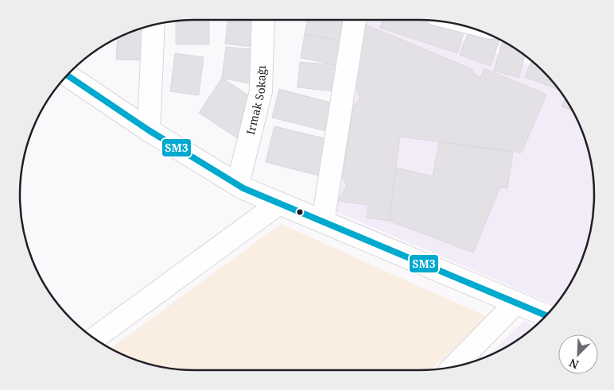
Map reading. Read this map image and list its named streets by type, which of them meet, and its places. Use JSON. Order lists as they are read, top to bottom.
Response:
{
  "streets": {
    "street": ["Irmak Sokağı"]
  },
  "lines": ["transit line SM3"],
  "north": "bottom left"
}
